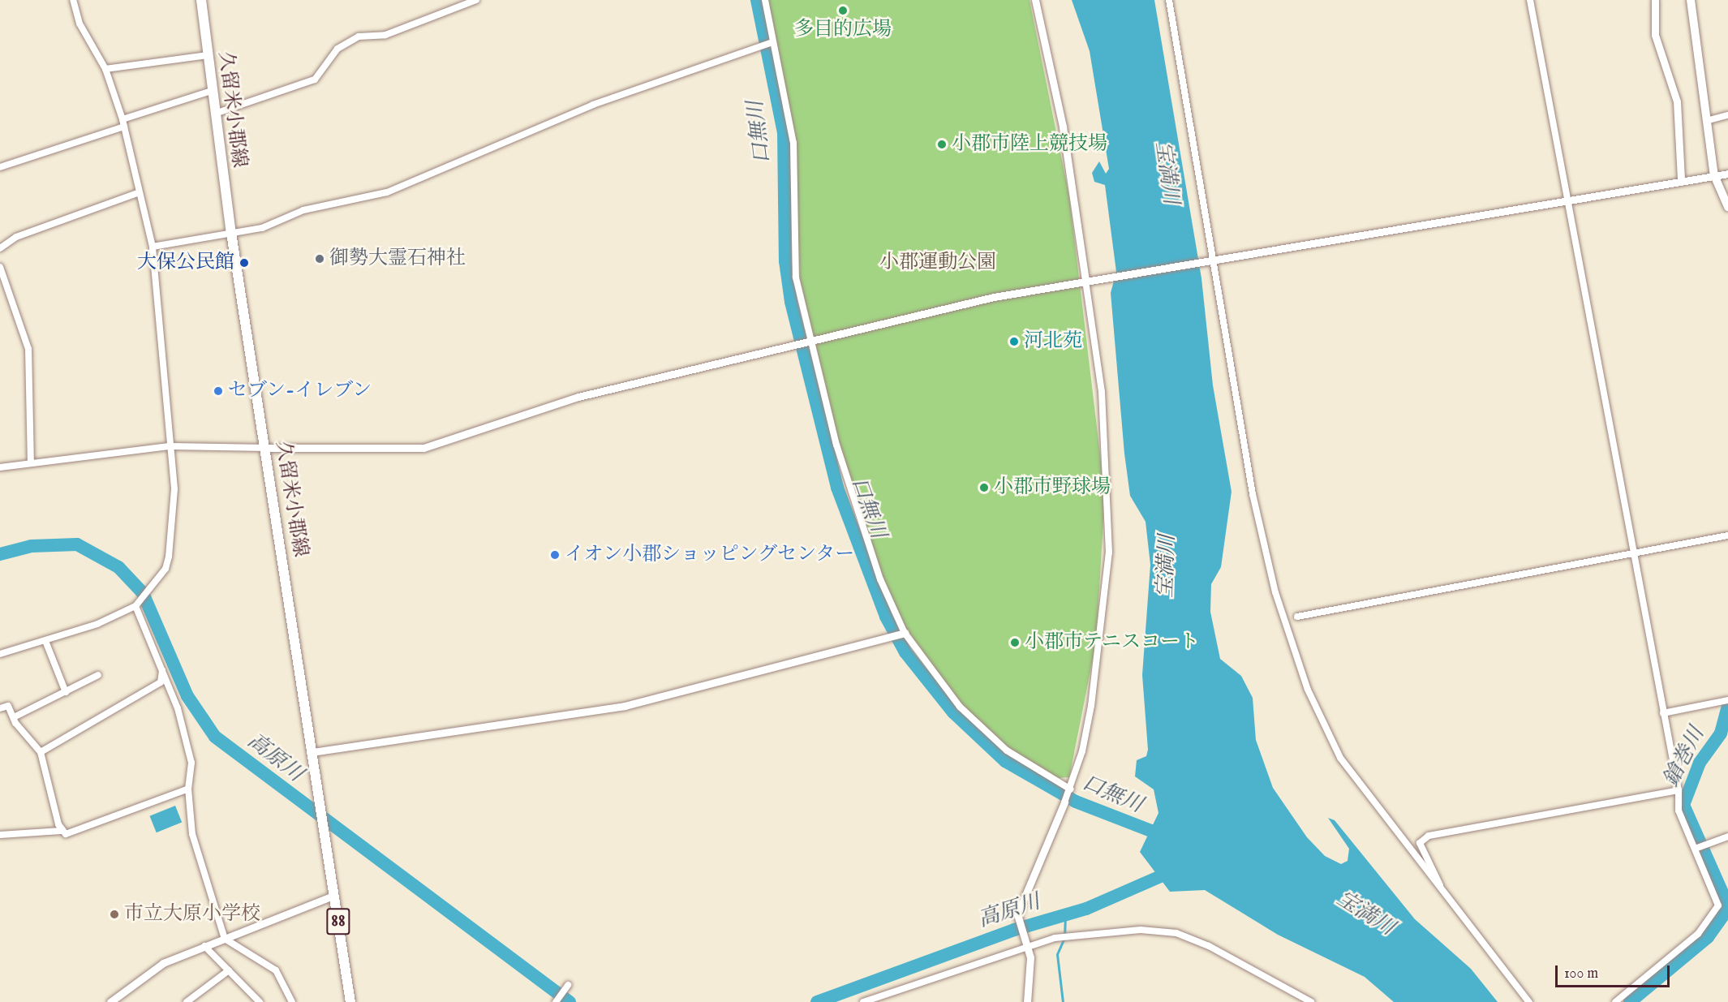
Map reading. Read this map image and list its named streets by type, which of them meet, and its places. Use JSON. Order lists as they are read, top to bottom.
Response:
{
  "streets": {
    "main road": ["久留米小郡線", "88"]
  },
  "water": [
    "口無川",
    "宝満川",
    "鎗巻川",
    "高原川"
  ],
  "parks": ["小郡運動公園"],
  "places": [
    "多目的広場",
    "小郡市陸上競技場",
    "御勢大霊石神社",
    "大保公民館",
    "河北苑",
    "セブン-イレブン",
    "小郡市野球場",
    "イオン小郡ショッピングセンター",
    "小郡市テニスコート",
    "市立大原小学校"
  ],
  "scale_bar": "100 m"
}
